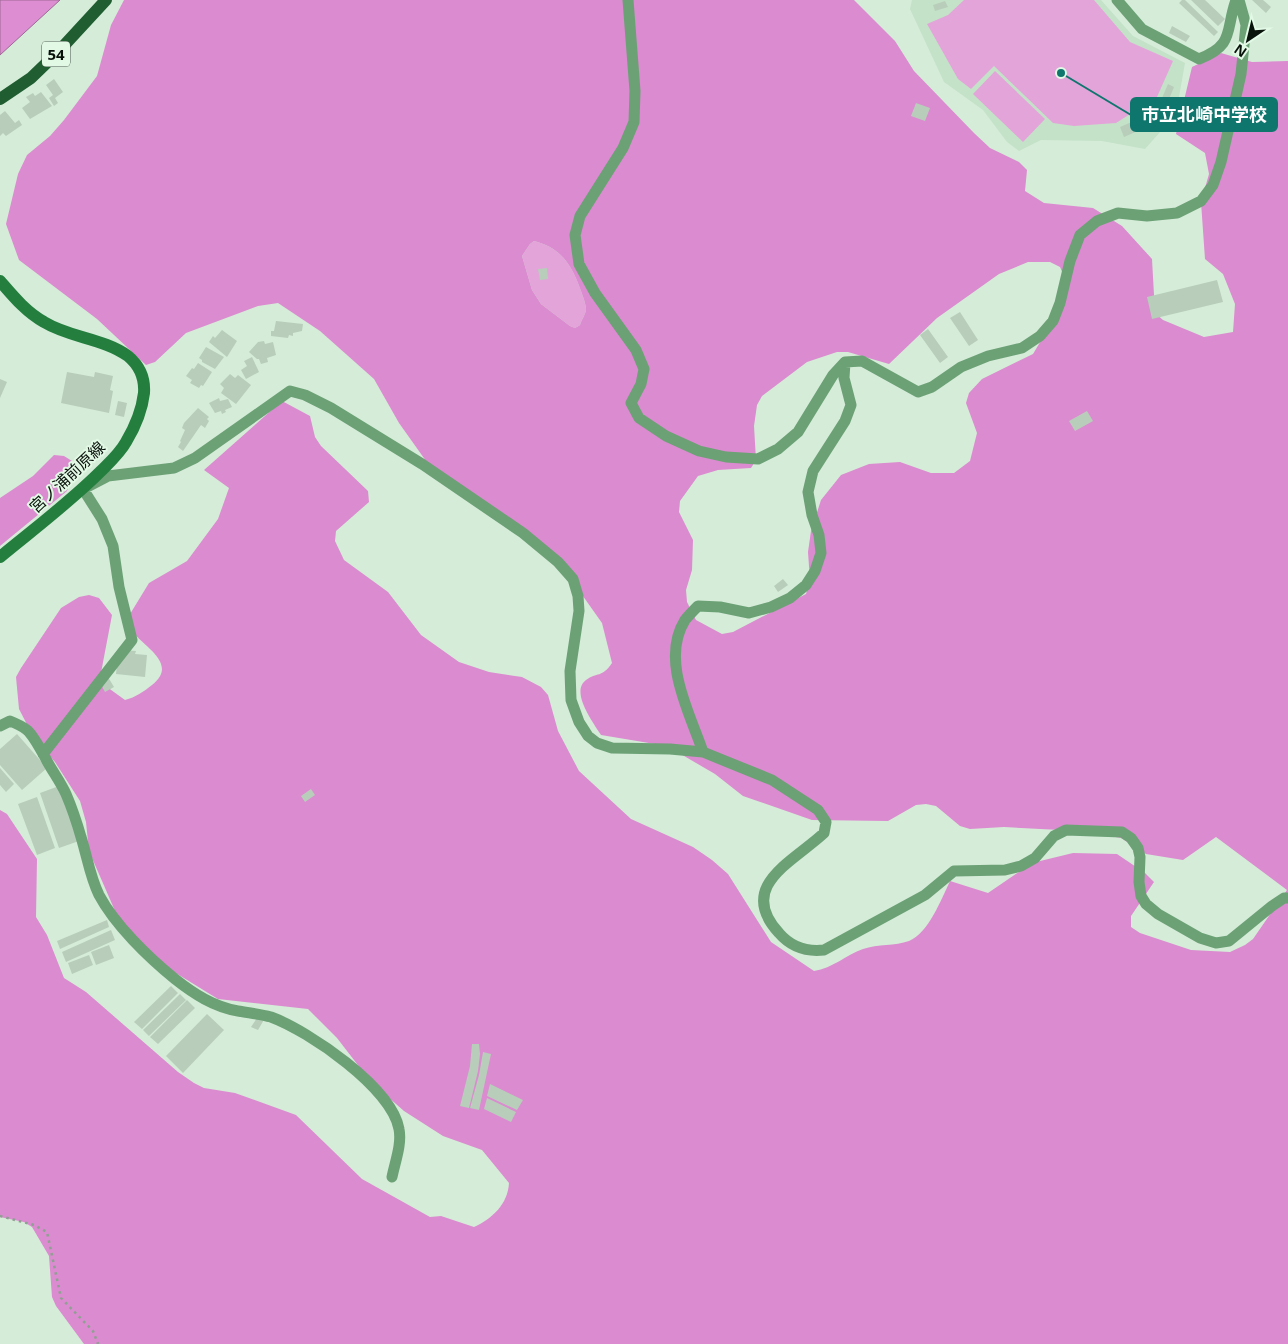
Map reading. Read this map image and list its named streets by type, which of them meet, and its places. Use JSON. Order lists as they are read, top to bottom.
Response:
{
  "streets": {
    "main road": ["54", "宮ノ浦前原線"]
  },
  "places": ["市立北崎中学校"],
  "north": "bottom left"
}
